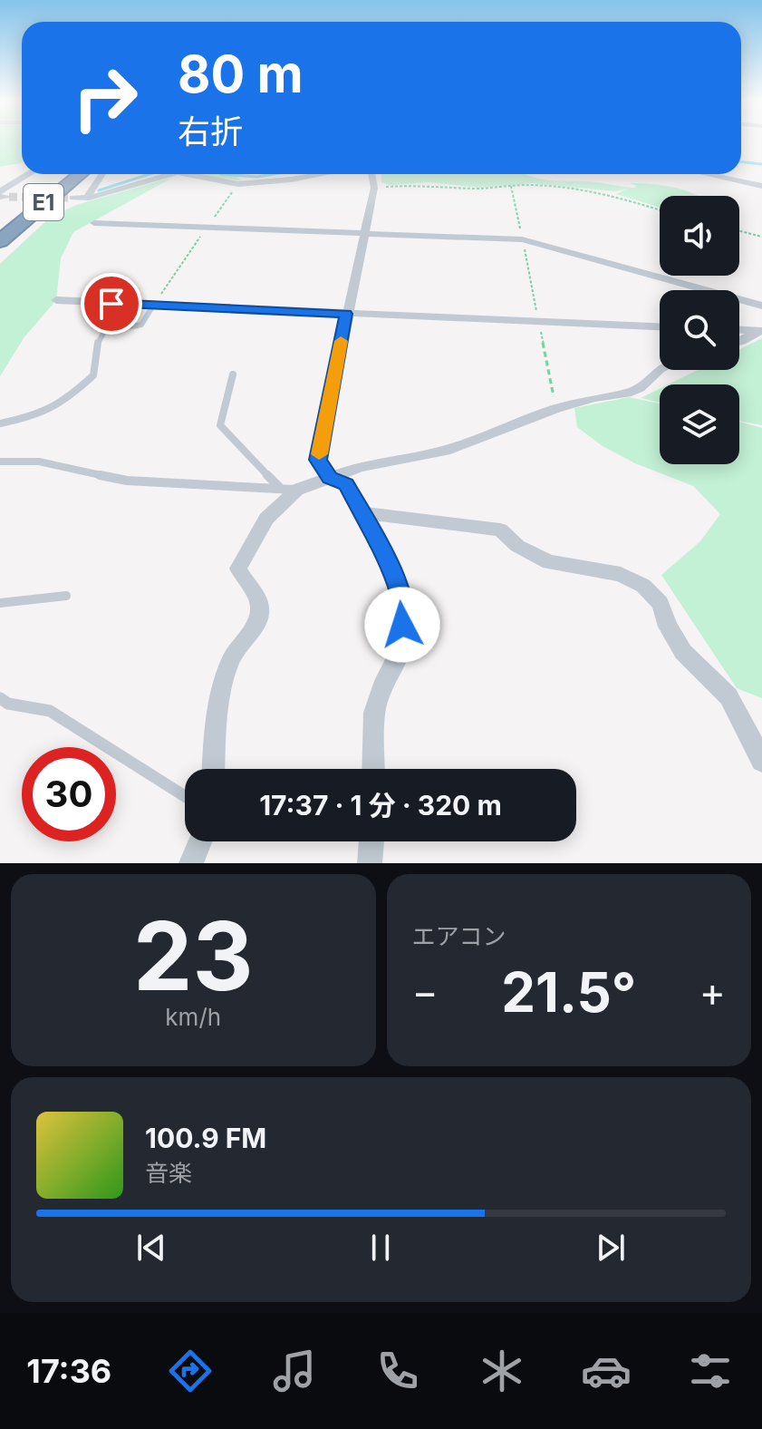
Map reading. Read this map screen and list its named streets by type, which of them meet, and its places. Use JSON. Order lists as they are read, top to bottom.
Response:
{
  "streets": {
    "highway": ["E1"]
  },
  "page": {
    "turn": ["80 m", "右折"],
    "limit": "30",
    "trip": "17:37 · 1 分 · 320 m",
    "tile": [
      ["23", "km/h"],
      "エアコン"
    ],
    "heat": ["−", "21.5°", "+"],
    "song": ["100.9 FM", "音楽"],
    "tabs": "17:36"
  }
}
